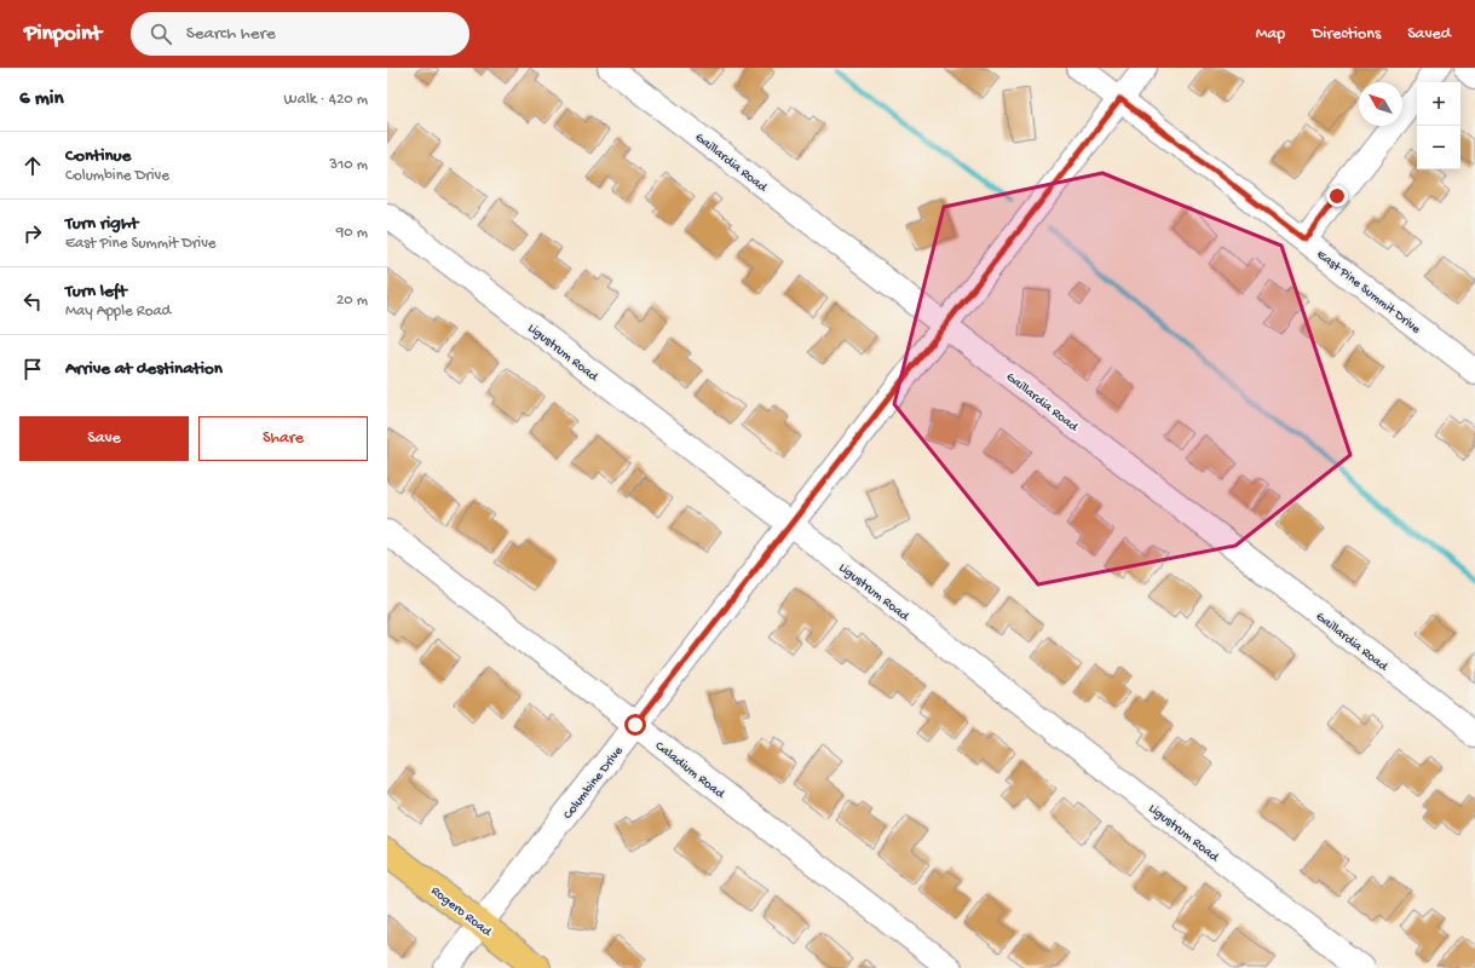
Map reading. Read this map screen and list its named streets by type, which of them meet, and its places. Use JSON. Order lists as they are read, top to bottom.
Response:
{
  "streets": {
    "main road": ["Rogero Road"],
    "street": [
      "Gaillardia Road",
      "East Pine Summit Drive",
      "Ligustrum Road",
      "Caladium Road",
      "Columbine Drive"
    ]
  },
  "crossings": [
    ["Gaillardia Road", "Columbine Drive"],
    ["East Pine Summit Drive", "Columbine Drive"],
    ["Ligustrum Road", "Columbine Drive"],
    ["Caladium Road", "Columbine Drive"],
    ["Columbine Drive", "Rogero Road"]
  ],
  "north": "top left",
  "page": {
    "header": "Pinpoint",
    "search": "Search here",
    "nav": ["Map", "Directions", "Saved"],
    "heading": ["6 min", "Walk · 420 m"],
    "map_buttons": ["+", "−"],
    "list": [
      ["Continue", "Columbine Drive", "310 m"],
      ["Turn right", "East Pine Summit Drive", "90 m"],
      ["Turn left", "May Apple Road", "20 m"],
      "Arrive at destination"
    ],
    "buttons": ["Save", "Share"]
  }
}
